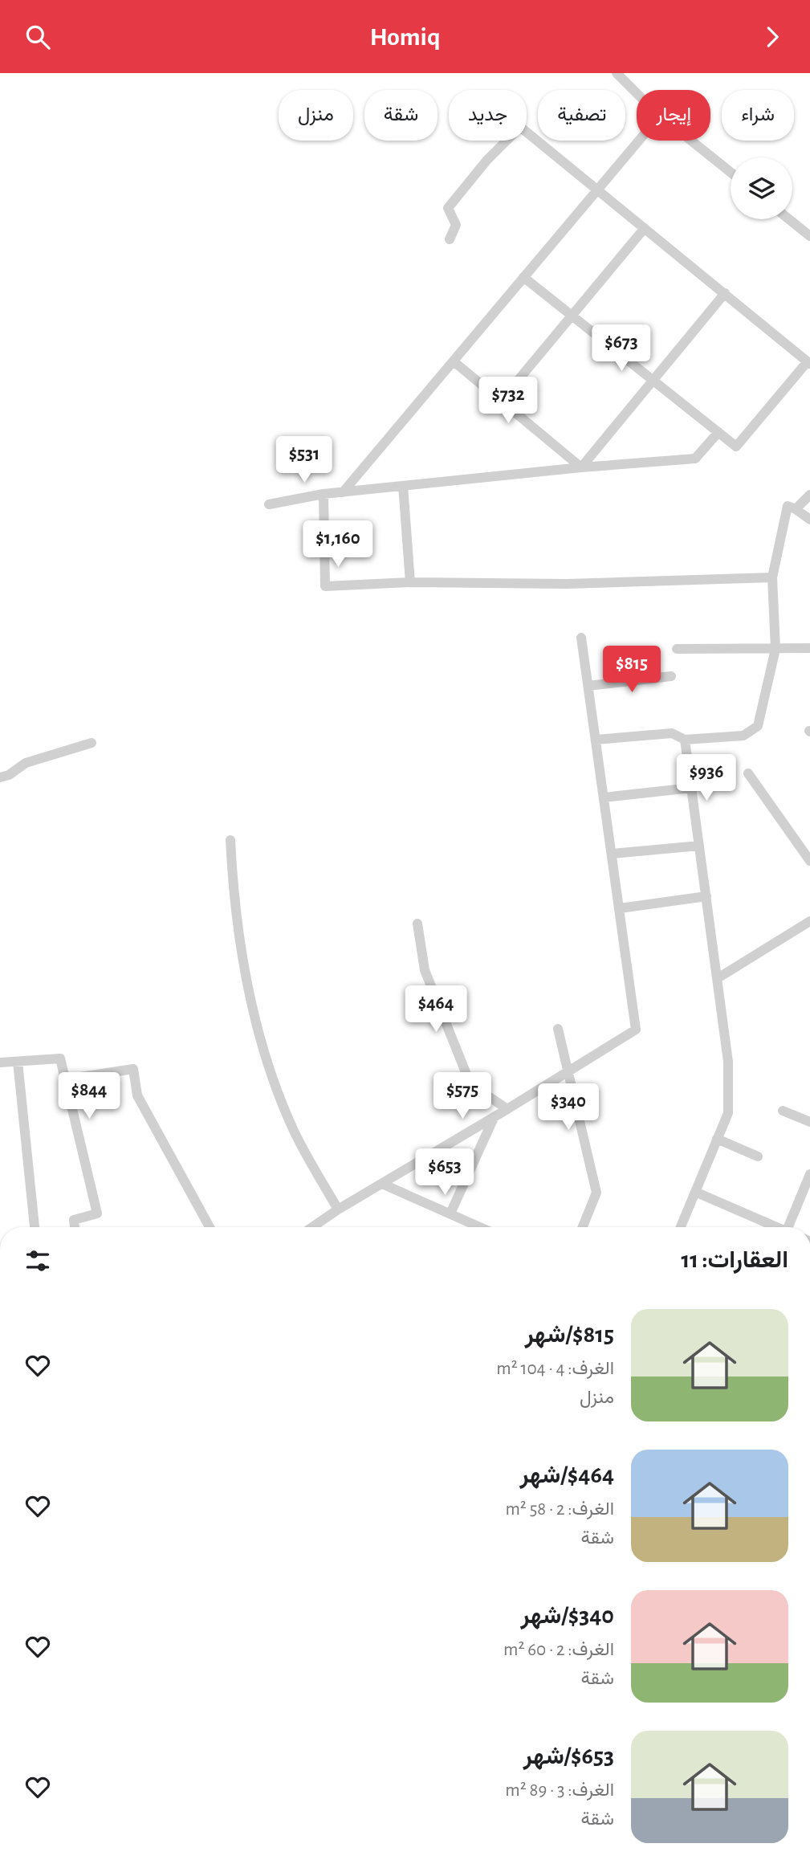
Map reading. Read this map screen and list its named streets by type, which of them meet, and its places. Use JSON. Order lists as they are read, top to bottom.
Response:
{
  "page": {
    "header": "Homiq",
    "chip": [
      "شراء",
      "إيجار",
      "تصفية",
      "جديد",
      "شقة",
      "منزل"
    ],
    "price": [
      "$673",
      "$732",
      "$531",
      "$1,160",
      "$815",
      "$936",
      "$464",
      "$844",
      "$575",
      "$340",
      "$653"
    ],
    "heading": "العقارات: 11",
    "list": [
      {
        "name": "$815/شهر",
        "note": "الغرف: 4 · 104 m² · منزل"
      },
      {
        "name": "$464/شهر",
        "note": "الغرف: 2 · 58 m² · شقة"
      },
      {
        "name": "$340/شهر",
        "note": "الغرف: 2 · 60 m² · شقة"
      },
      {
        "name": "$653/شهر",
        "note": "الغرف: 3 · 89 m² · شقة"
      }
    ]
  }
}
